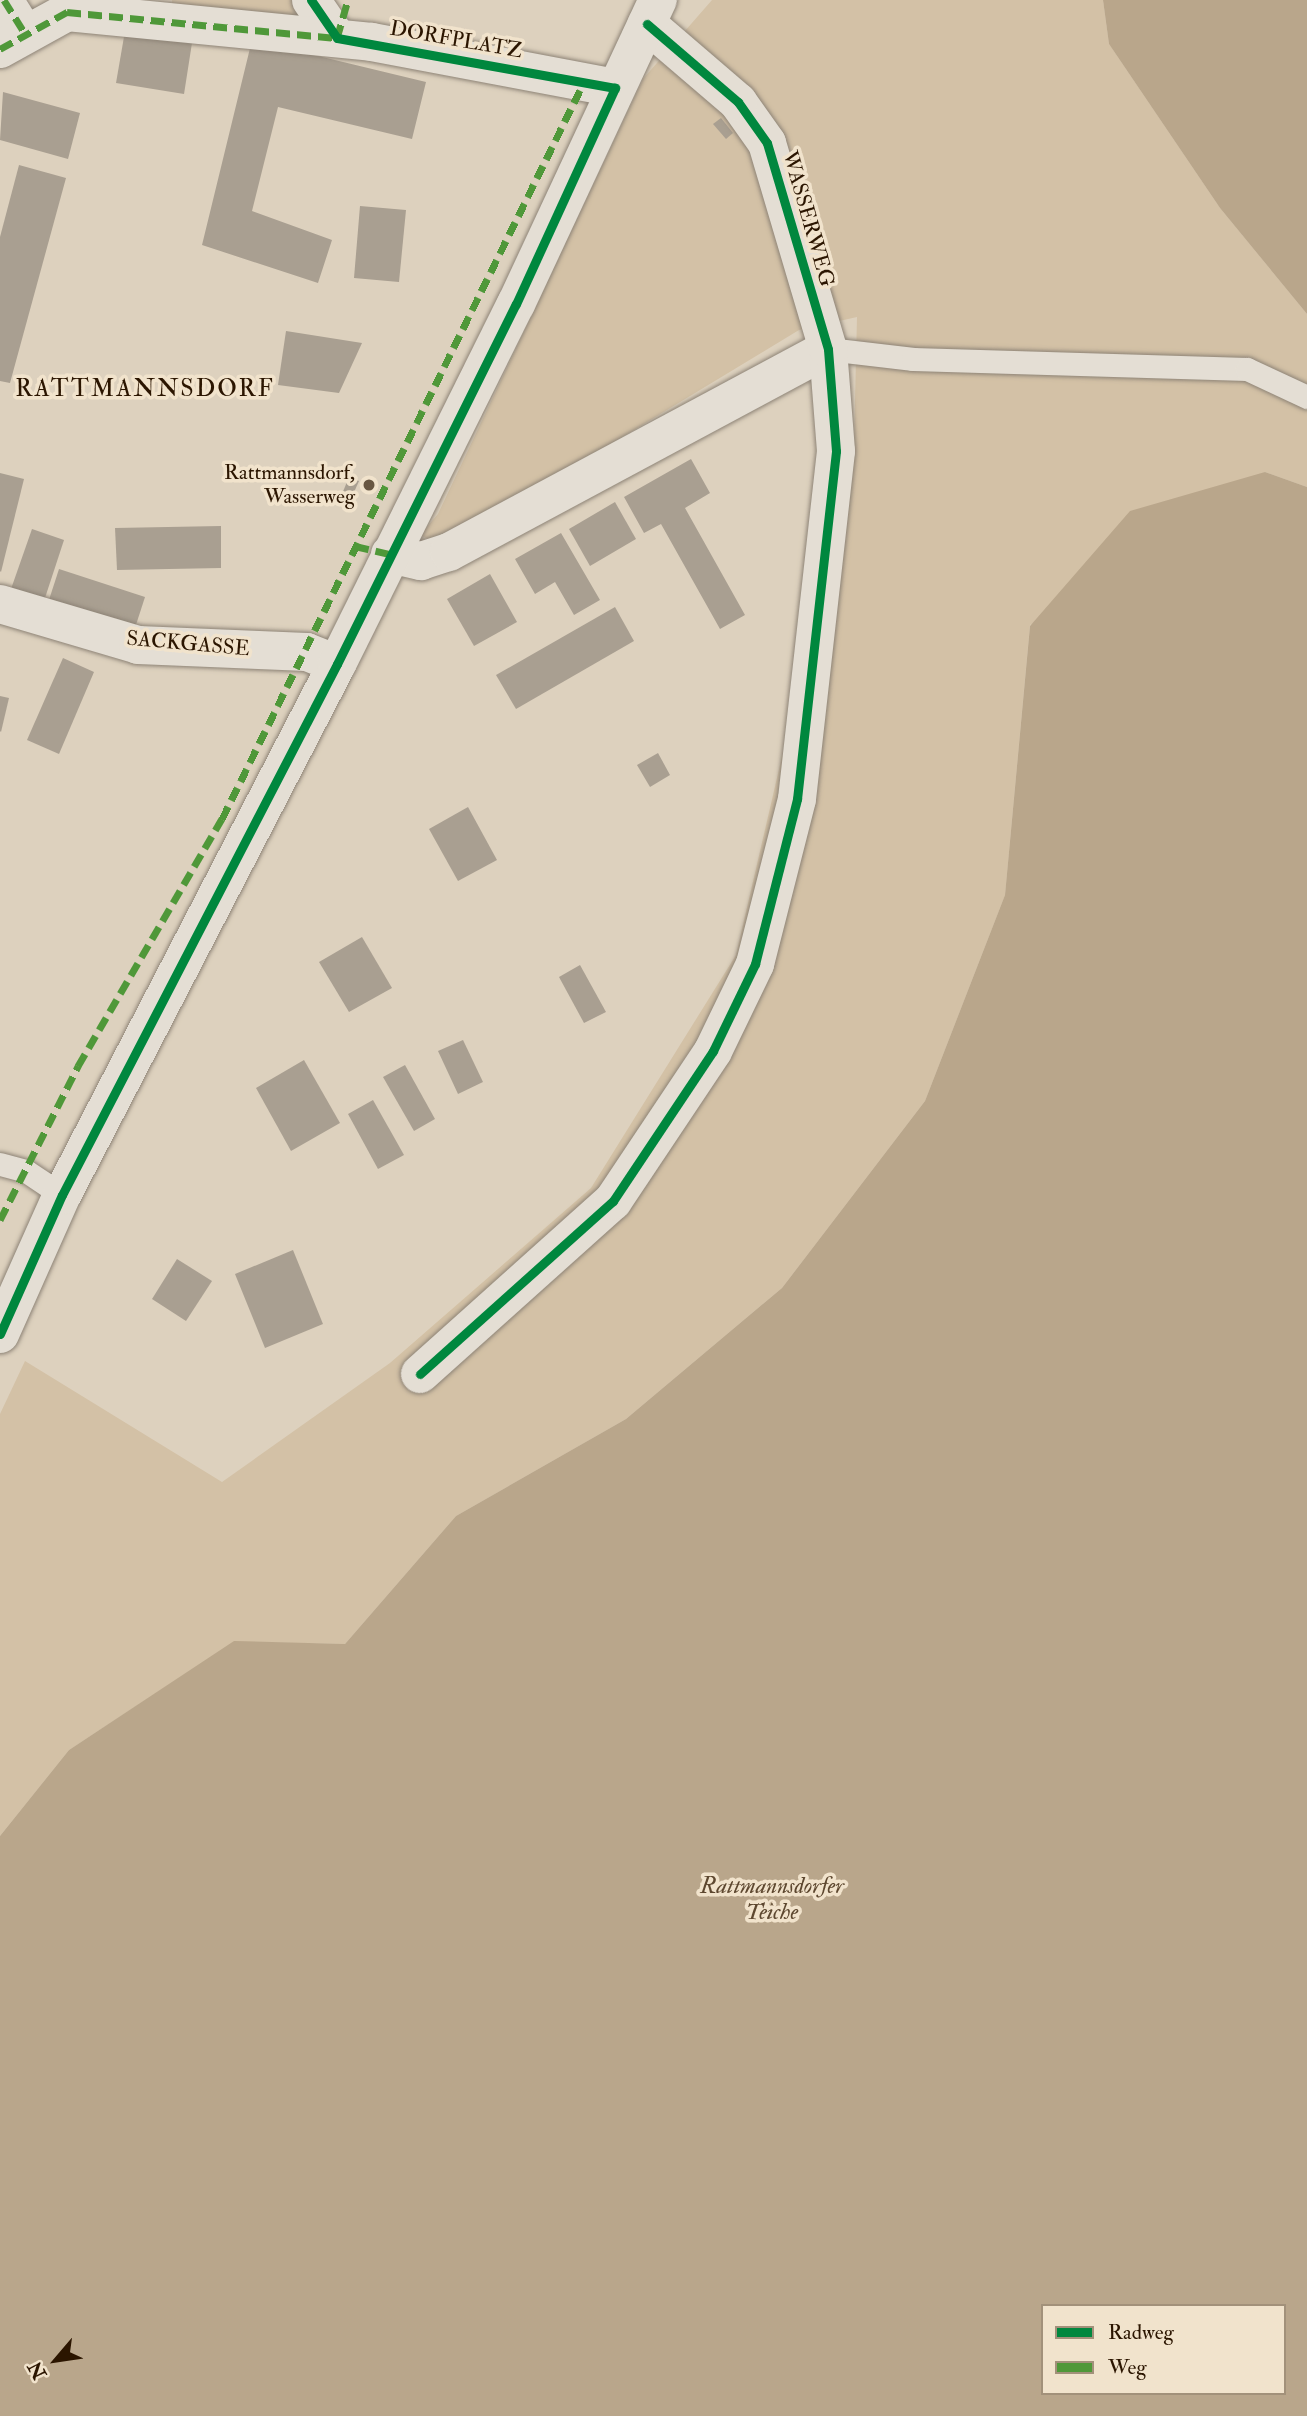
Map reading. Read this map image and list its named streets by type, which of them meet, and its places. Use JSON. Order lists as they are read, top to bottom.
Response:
{
  "streets": {
    "street": ["DORFPLATZ", "WASSERWEG", "SACKGASSE"]
  },
  "districts": ["RATTMANNSDORF"],
  "water": ["Rattmannsdorfer Teiche"],
  "places": ["Rattmannsdorf, Wasserweg"],
  "legend": ["Radweg", "Weg"],
  "north": "bottom left"
}
